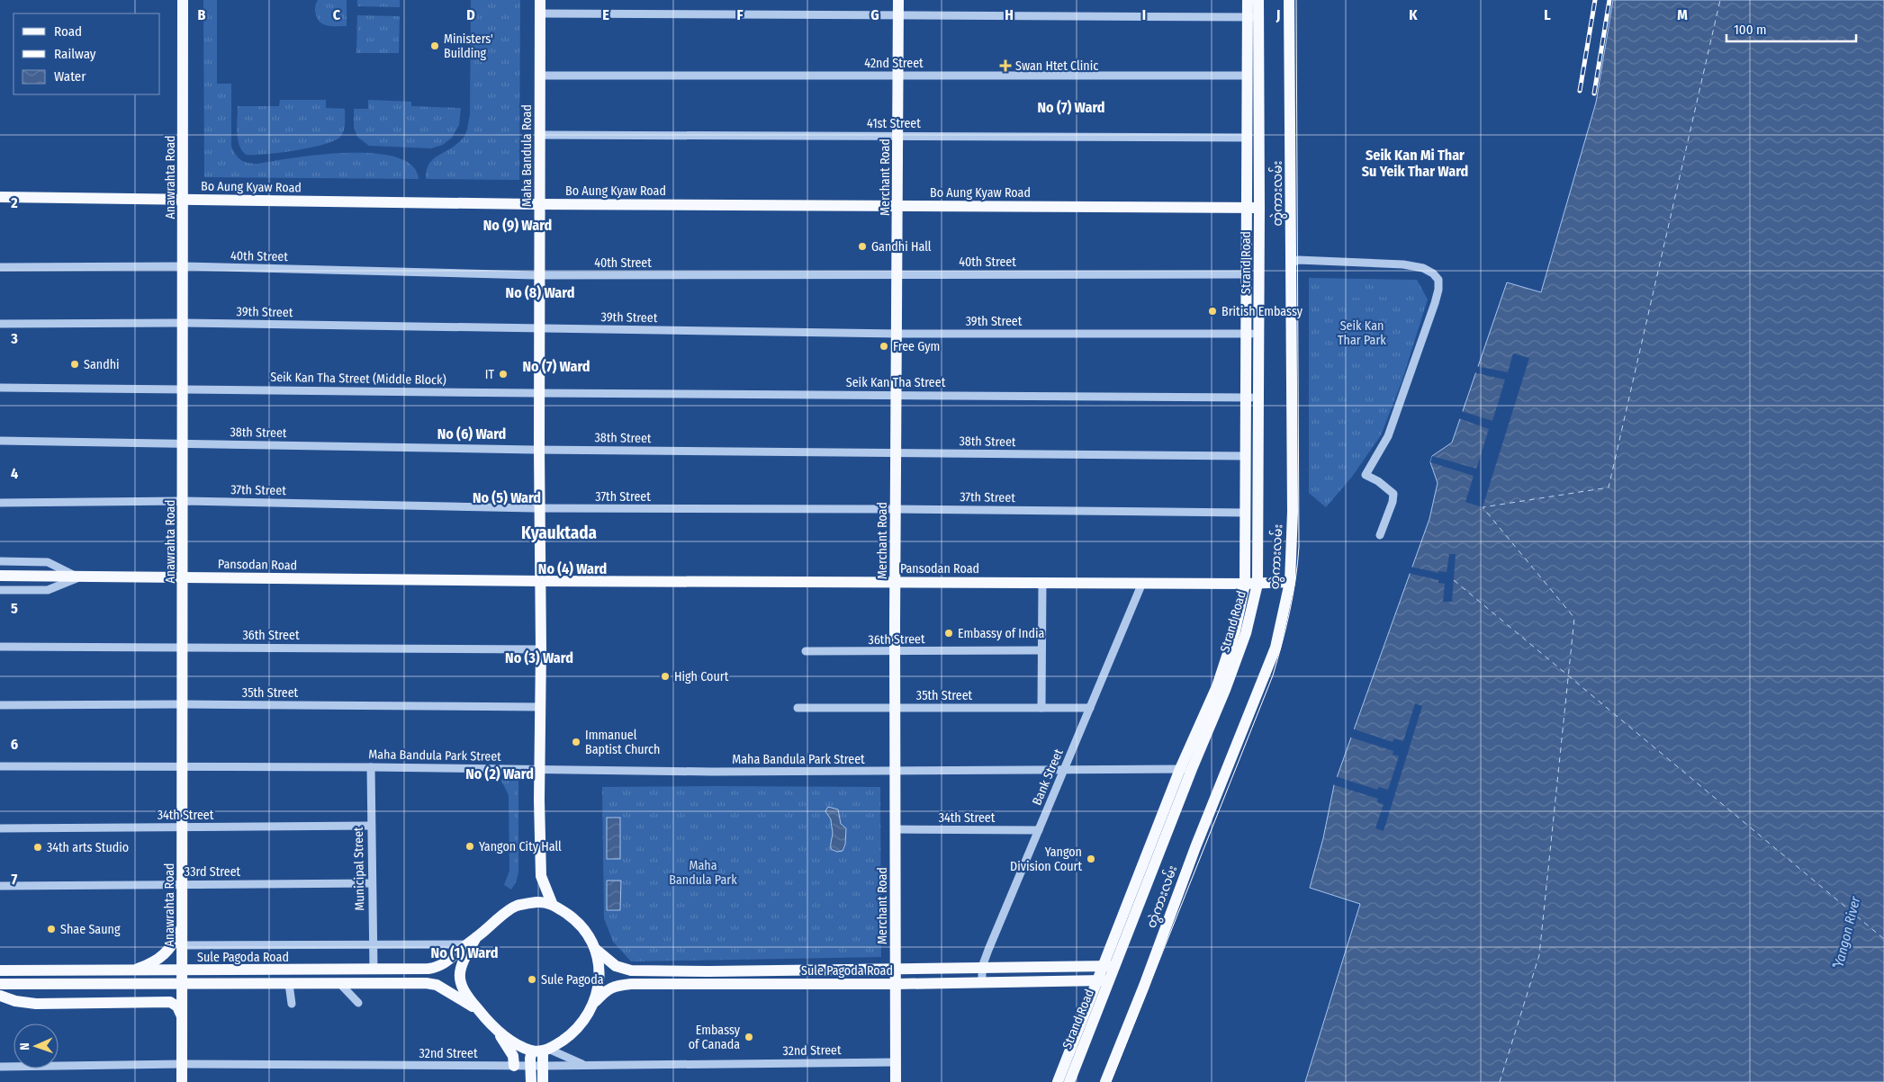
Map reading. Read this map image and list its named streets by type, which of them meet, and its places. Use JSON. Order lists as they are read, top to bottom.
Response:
{
  "streets": {
    "main road": [
      "Maha Bandula Road",
      "Anawrahta Road",
      "Merchant Road",
      "Bo Aung Kyaw Road",
      "တွဲကားလမ်း",
      "Strand Road",
      "Pansodan Road",
      "Sule Pagoda Road"
    ],
    "street": [
      "42nd Street",
      "41st Street",
      "40th Street",
      "39th Street",
      "Seik Kan Tha Street (Middle Block)",
      "Seik Kan Tha Street",
      "38th Street",
      "37th Street",
      "36th Street",
      "35th Street",
      "Maha Bandula Park Street",
      "Bank Street",
      "34th Street",
      "Municipal Street",
      "33rd Street",
      "32nd Street"
    ]
  },
  "crossings": [
    ["42nd Street", "Maha Bandula Road"],
    ["42nd Street", "Merchant Road"],
    ["42nd Street", "Strand Road"],
    ["41st Street", "Maha Bandula Road"],
    ["41st Street", "Merchant Road"],
    ["41st Street", "Strand Road"],
    ["Maha Bandula Road", "Bo Aung Kyaw Road"],
    ["Maha Bandula Road", "40th Street"],
    ["Maha Bandula Road", "39th Street"],
    ["Maha Bandula Road", "Seik Kan Tha Street (Middle Block)"],
    ["Maha Bandula Road", "Seik Kan Tha Street"],
    ["Maha Bandula Road", "38th Street"],
    ["Maha Bandula Road", "37th Street"],
    ["Maha Bandula Road", "Pansodan Road"],
    ["Maha Bandula Road", "36th Street"],
    ["Maha Bandula Road", "35th Street"],
    ["Maha Bandula Road", "Maha Bandula Park Street"],
    ["Maha Bandula Road", "Sule Pagoda Road"],
    ["Anawrahta Road", "Bo Aung Kyaw Road"],
    ["Anawrahta Road", "40th Street"],
    ["Anawrahta Road", "39th Street"],
    ["Anawrahta Road", "Seik Kan Tha Street (Middle Block)"],
    ["Anawrahta Road", "38th Street"],
    ["Anawrahta Road", "37th Street"],
    ["Anawrahta Road", "Pansodan Road"],
    ["Anawrahta Road", "36th Street"],
    ["Anawrahta Road", "35th Street"],
    ["Anawrahta Road", "Maha Bandula Park Street"],
    ["Anawrahta Road", "34th Street"],
    ["Anawrahta Road", "33rd Street"],
    ["Anawrahta Road", "Sule Pagoda Road"],
    ["Anawrahta Road", "32nd Street"],
    ["Merchant Road", "Bo Aung Kyaw Road"],
    ["Merchant Road", "40th Street"],
    ["Merchant Road", "39th Street"],
    ["Merchant Road", "Seik Kan Tha Street"],
    ["Merchant Road", "38th Street"],
    ["Merchant Road", "37th Street"],
    ["Merchant Road", "Pansodan Road"],
    ["Merchant Road", "36th Street"],
    ["Merchant Road", "35th Street"],
    ["Merchant Road", "Maha Bandula Park Street"],
    ["Merchant Road", "34th Street"],
    ["Merchant Road", "Sule Pagoda Road"],
    ["Merchant Road", "32nd Street"],
    ["Bo Aung Kyaw Road", "Strand Road"],
    ["တွဲကားလမ်း", "Pansodan Road"],
    ["40th Street", "Strand Road"],
    ["Strand Road", "39th Street"],
    ["Strand Road", "Seik Kan Tha Street"],
    ["Strand Road", "38th Street"],
    ["Strand Road", "37th Street"],
    ["Strand Road", "Pansodan Road"],
    ["Strand Road", "Maha Bandula Park Street"],
    ["Strand Road", "Sule Pagoda Road"],
    ["Seik Kan Tha Street (Middle Block)", "Seik Kan Tha Street"],
    ["Pansodan Road", "Bank Street"],
    ["35th Street", "Bank Street"],
    ["Maha Bandula Park Street", "Bank Street"],
    ["Maha Bandula Park Street", "Municipal Street"],
    ["Bank Street", "34th Street"],
    ["Bank Street", "Sule Pagoda Road"],
    ["34th Street", "Municipal Street"],
    ["Municipal Street", "33rd Street"],
    ["Municipal Street", "Sule Pagoda Road"]
  ],
  "districts": [
    "No (7) Ward",
    "Seik Kan Mi Thar Su Yeik Thar Ward",
    "No (9) Ward",
    "No (8) Ward",
    "No (7) Ward",
    "No (6) Ward",
    "No (5) Ward",
    "Kyauktada",
    "No (4) Ward",
    "No (3) Ward",
    "No (2) Ward",
    "No (1) Ward"
  ],
  "water": ["ํYangon River"],
  "parks": ["Seik Kan Thar Park", "Maha Bandula Park"],
  "places": {
    "other": [
      "Ministers' Building",
      "Gandhi Hall",
      "British Embassy",
      "Free Gym",
      "Sandhi",
      "IT",
      "Embassy of India",
      "High Court",
      "Immanuel Baptist Church",
      "Yangon City Hall",
      "34th arts Studio",
      "Yangon Division Court",
      "Shae Saung",
      "Sule Pagoda",
      "Embassy of Canada"
    ],
    "health": ["Swan Htet Clinic"]
  },
  "legend": ["Road", "Railway", "Water"],
  "scale_bar": "100 m",
  "north": "left",
  "grid": {
    "columns": [
      "B",
      "C",
      "D",
      "E",
      "F",
      "G",
      "H",
      "I",
      "J",
      "K",
      "L",
      "M"
    ],
    "rows": [
      "2",
      "3",
      "4",
      "5",
      "6",
      "7"
    ]
  }
}
